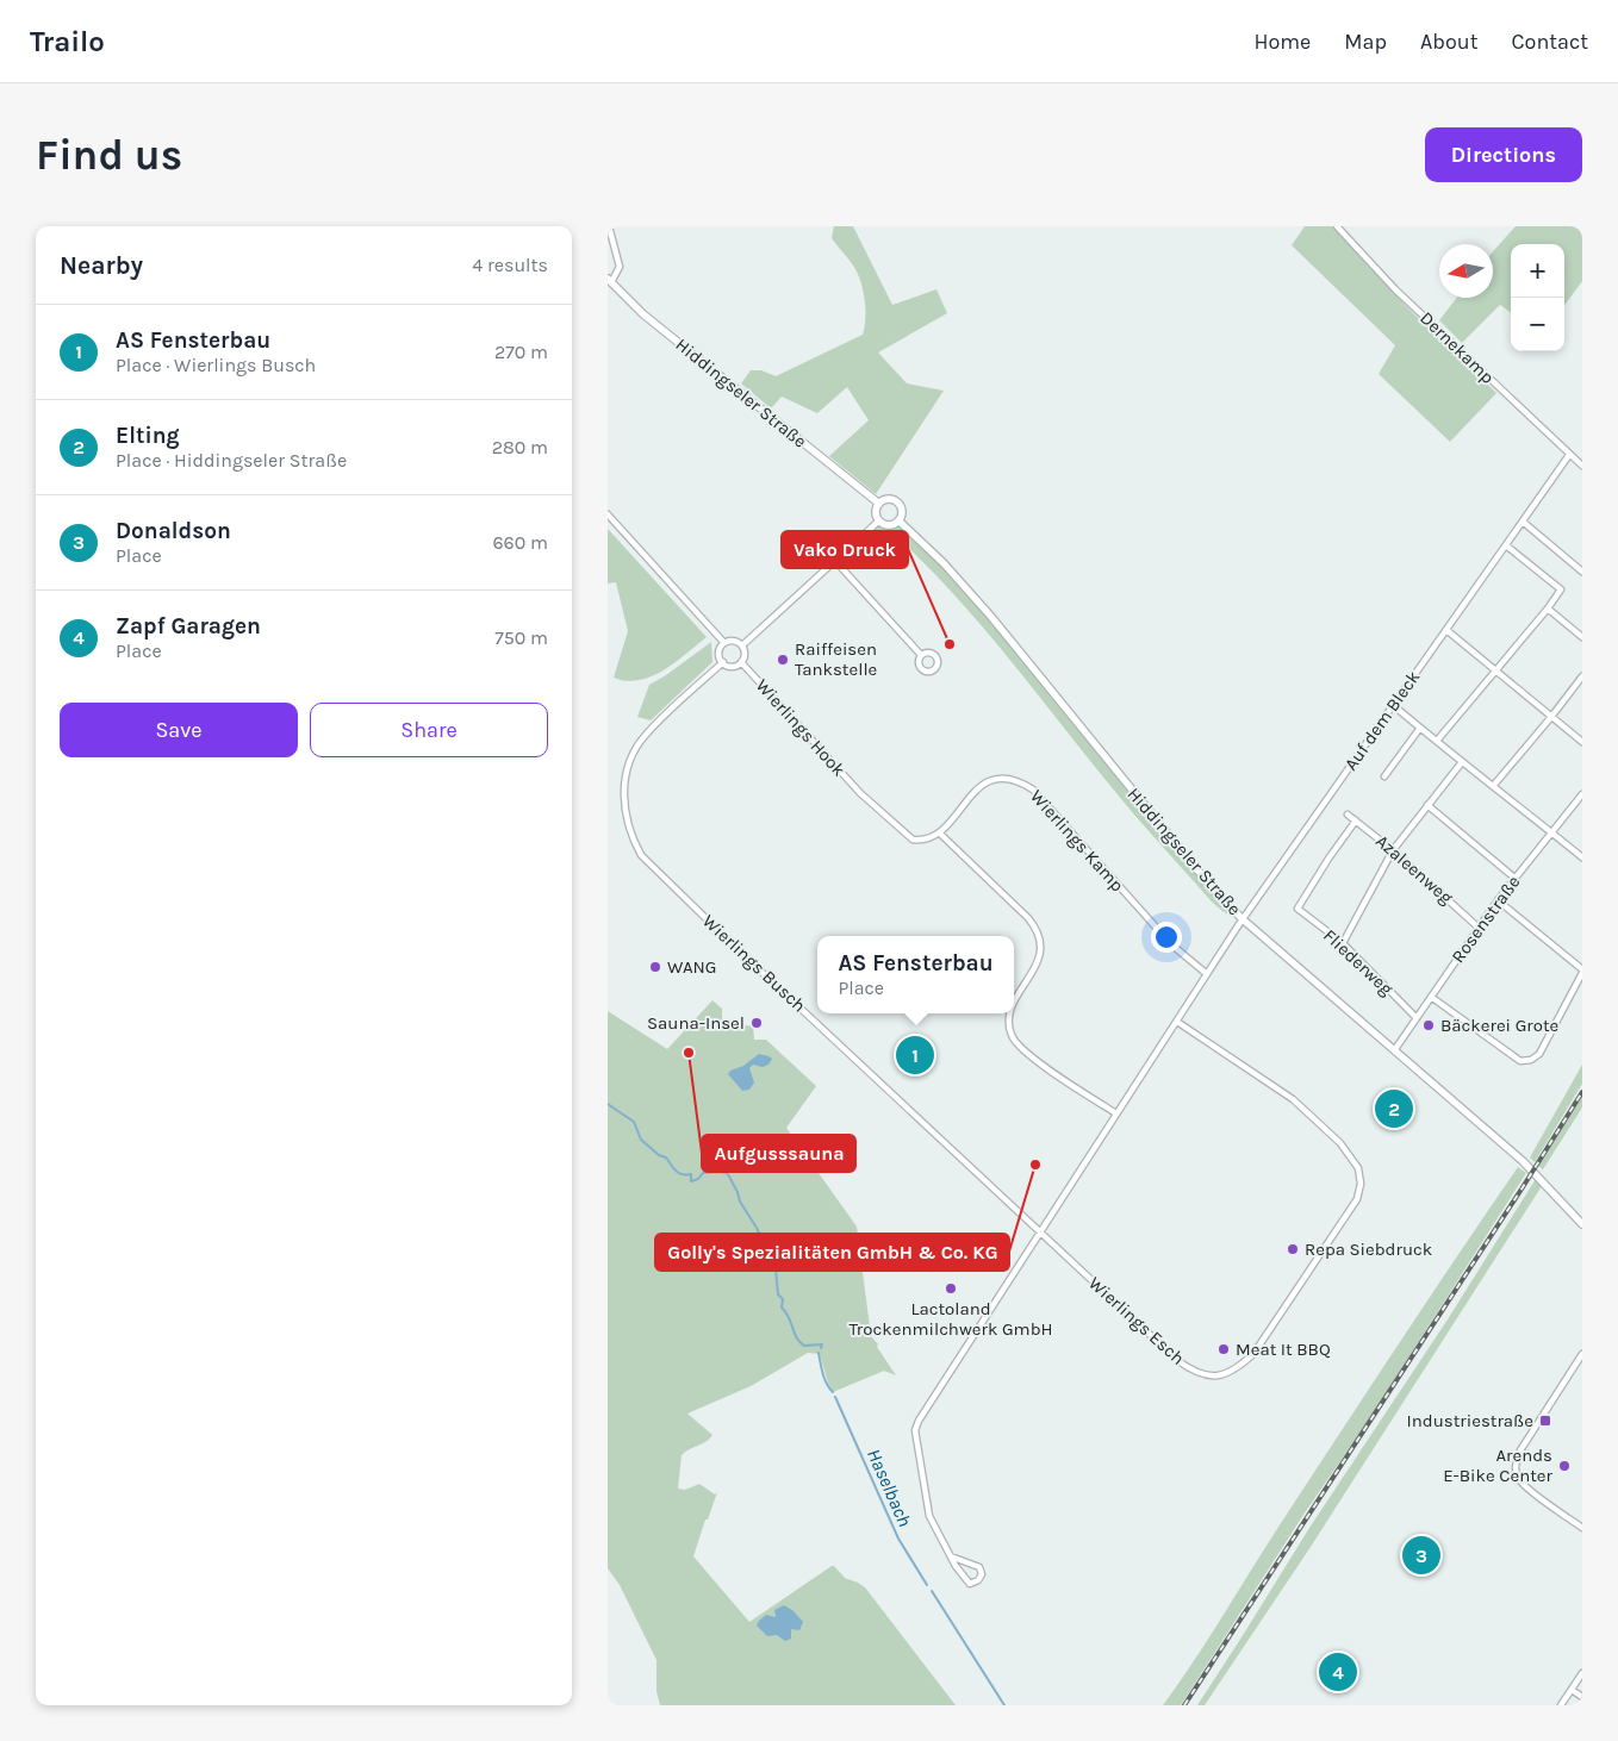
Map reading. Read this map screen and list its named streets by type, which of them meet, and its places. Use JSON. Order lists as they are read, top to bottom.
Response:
{
  "streets": {
    "street": [
      "Dernekamp",
      "Hiddingseler Straße",
      "Auf dem Bleck",
      "Wierlings Hook",
      "Wierlings Kamp",
      "Azaleenweg",
      "Rosenstraße",
      "Fliederweg",
      "Wierlings Busch",
      "Wierlings Esch"
    ]
  },
  "crossings": [
    ["Dernekamp", "Auf dem Bleck"],
    ["Hiddingseler Straße", "Auf dem Bleck"],
    ["Hiddingseler Straße", "Rosenstraße"],
    ["Wierlings Hook", "Wierlings Kamp"],
    ["Wierlings Hook", "Wierlings Busch"],
    ["Azaleenweg", "Rosenstraße"],
    ["Azaleenweg", "Fliederweg"],
    ["Rosenstraße", "Fliederweg"],
    ["Wierlings Busch", "Wierlings Esch"]
  ],
  "water": ["Haselbach"],
  "places": {
    "other": [
      "Vako Druck",
      "Raiffeisen Tankstelle",
      "WANG",
      "Sauna-Insel",
      "Bäckerei Grote",
      "Aufgusssauna",
      "Golly's Spezialitäten GmbH & Co. KG",
      "Repa Siebdruck",
      "Lactoland Trockenmilchwerk GmbH",
      "Meat It BBQ",
      "Arends E-Bike Center"
    ],
    "transit": ["Industriestraße"]
  },
  "north": "left",
  "page": {
    "header": "Trailo",
    "nav": [
      "Home",
      "Map",
      "About",
      "Contact"
    ],
    "buttons": [
      "Directions",
      ["Save", "Share"]
    ],
    "title": "Find us",
    "heading": ["Nearby", "4 results"],
    "map_buttons": ["+", "−"],
    "list": [
      {
        "mark": "1",
        "name": "AS Fensterbau",
        "note": "Place · Wierlings Busch",
        "value": "270 m"
      },
      {
        "mark": "2",
        "name": "Elting",
        "note": "Place · Hiddingseler Straße",
        "value": "280 m"
      },
      {
        "mark": "3",
        "name": "Donaldson",
        "note": "Place",
        "value": "660 m"
      },
      {
        "mark": "4",
        "name": "Zapf Garagen",
        "note": "Place",
        "value": "750 m"
      }
    ],
    "popup": ["AS Fensterbau", "Place"],
    "pins": [
      "1",
      "2",
      "3",
      "4"
    ]
  }
}
